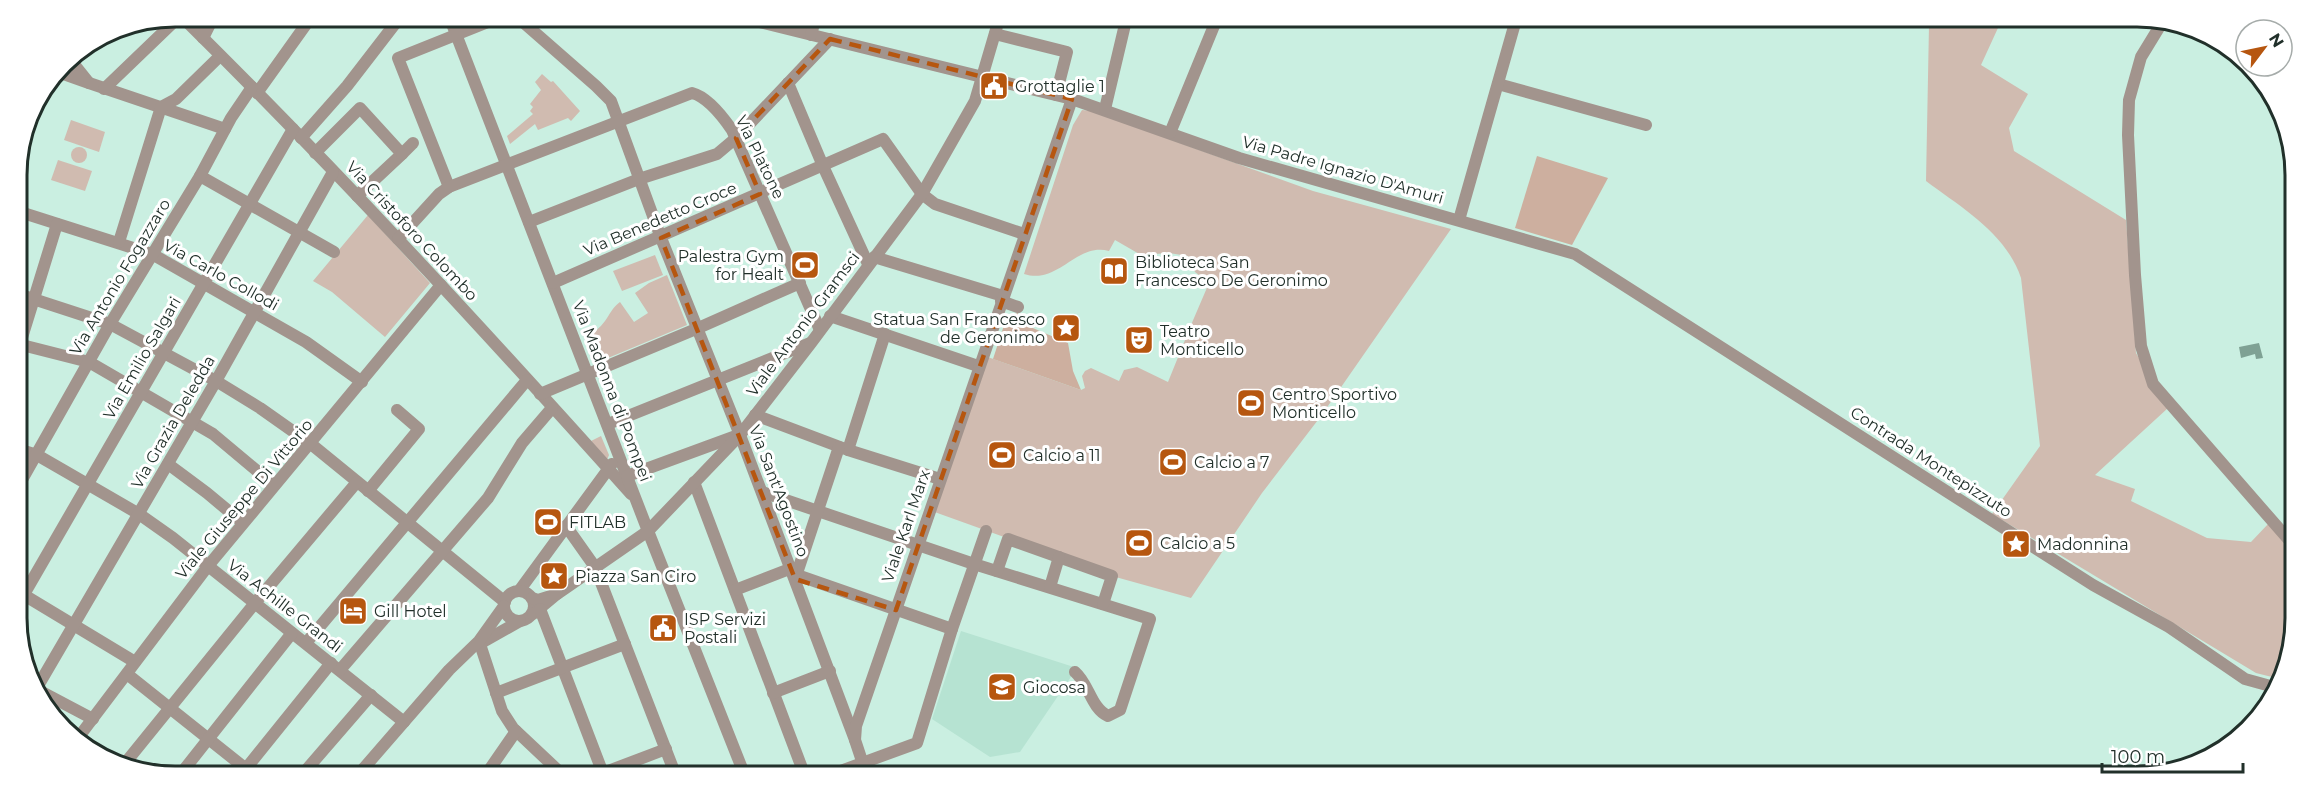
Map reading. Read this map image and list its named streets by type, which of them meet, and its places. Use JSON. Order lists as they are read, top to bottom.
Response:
{
  "streets": {
    "street": [
      "Via Platone",
      "Via Padre Ignazio D'Amuri",
      "Via Benedetto Croce",
      "Via Cristoforo Colombo",
      "Via Carlo Collodi",
      "Via Antonio Fogazzaro",
      "Viale Antonio Gramsci",
      "Via Emilio Salgari",
      "Via Madonna di Pompei",
      "Via Grazia Deledda",
      "Contrada Montepizzuto",
      "Via Sant'Agostino",
      "Viale Giuseppe Di Vittorio",
      "Viale Karl Marx",
      "Via Achille Grandi"
    ]
  },
  "crossings": [
    ["Via Platone", "Via Benedetto Croce"],
    ["Via Platone", "Viale Antonio Gramsci"],
    ["Via Platone", "Via Madonna di Pompei"],
    ["Via Platone", "Via Sant'Agostino"],
    ["Via Padre Ignazio D'Amuri", "Viale Antonio Gramsci"],
    ["Via Padre Ignazio D'Amuri", "Contrada Montepizzuto"],
    ["Via Padre Ignazio D'Amuri", "Viale Karl Marx"],
    ["Via Benedetto Croce", "Viale Antonio Gramsci"],
    ["Via Benedetto Croce", "Via Madonna di Pompei"],
    ["Via Benedetto Croce", "Via Sant'Agostino"],
    ["Via Cristoforo Colombo", "Via Antonio Fogazzaro"],
    ["Via Cristoforo Colombo", "Via Emilio Salgari"],
    ["Via Cristoforo Colombo", "Via Madonna di Pompei"],
    ["Via Cristoforo Colombo", "Via Grazia Deledda"],
    ["Via Cristoforo Colombo", "Viale Giuseppe Di Vittorio"],
    ["Via Carlo Collodi", "Via Antonio Fogazzaro"],
    ["Via Carlo Collodi", "Via Emilio Salgari"],
    ["Via Carlo Collodi", "Via Grazia Deledda"],
    ["Via Carlo Collodi", "Viale Giuseppe Di Vittorio"],
    ["Via Antonio Fogazzaro", "Via Achille Grandi"],
    ["Viale Antonio Gramsci", "Via Madonna di Pompei"],
    ["Viale Antonio Gramsci", "Via Sant'Agostino"],
    ["Viale Antonio Gramsci", "Via Achille Grandi"],
    ["Via Emilio Salgari", "Via Achille Grandi"],
    ["Via Grazia Deledda", "Via Achille Grandi"],
    ["Via Sant'Agostino", "Viale Karl Marx"],
    ["Viale Giuseppe Di Vittorio", "Via Achille Grandi"]
  ],
  "places": {
    "public building": ["Grottaglie 1", "ISP Servizi Postali"],
    "sports": [
      "Palestra Gym for Healt",
      "Centro Sportivo Monticello",
      "Calcio a 11",
      "Calcio a 7",
      "FITLAB",
      "Calcio a 5"
    ],
    "library": ["Biblioteca San Francesco De Geronimo"],
    "place": ["Statua San Francesco de Geronimo", "Madonnina", "Piazza San Ciro"],
    "theatre": ["Teatro Monticello"],
    "hotel": ["Gill Hotel"],
    "school or university": ["Giocosa"]
  },
  "scale_bar": "100 m",
  "north": "top right"
}
